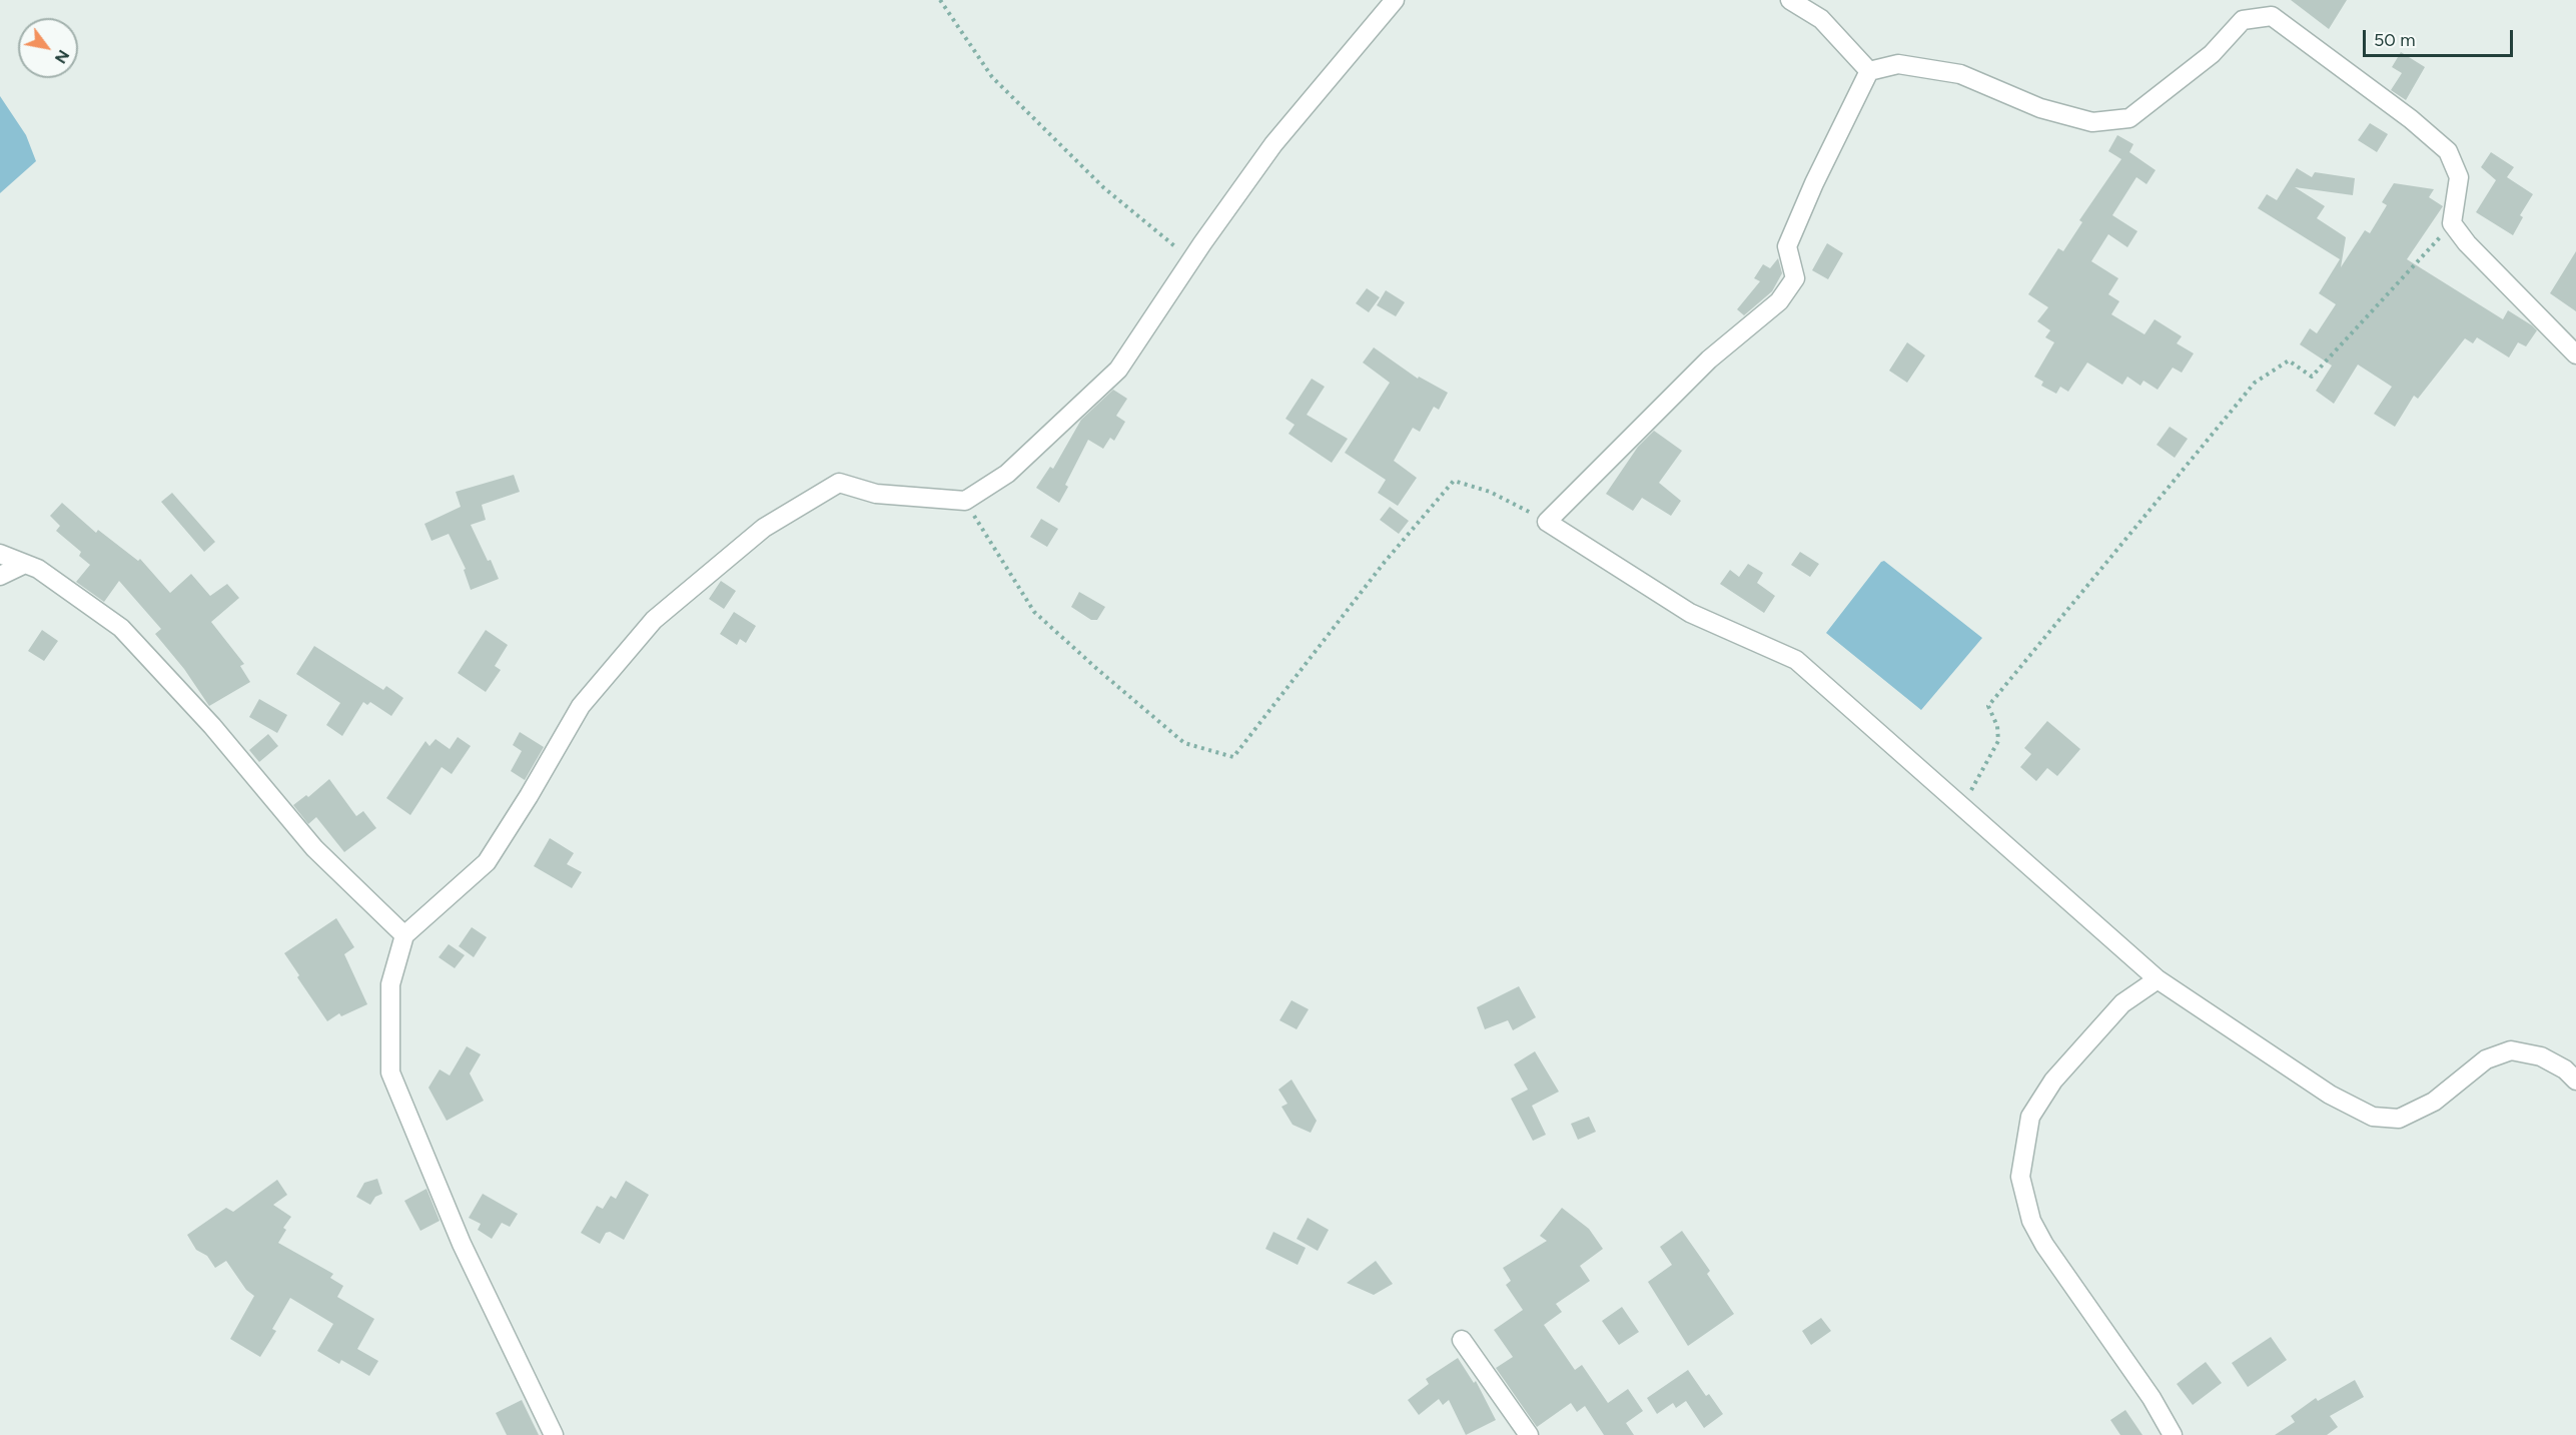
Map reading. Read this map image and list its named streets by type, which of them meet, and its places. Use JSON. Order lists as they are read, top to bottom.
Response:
{
  "scale_bar": "50 m",
  "north": "bottom right"
}
